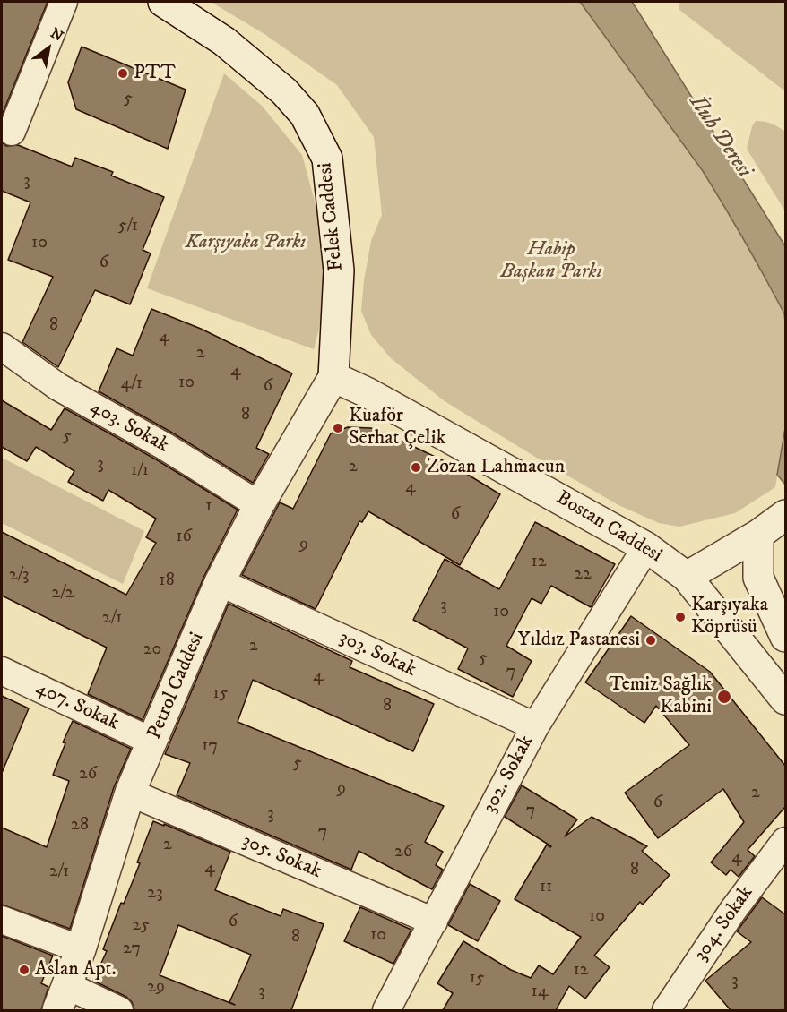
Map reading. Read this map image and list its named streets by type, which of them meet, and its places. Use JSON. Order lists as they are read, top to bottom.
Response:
{
  "streets": {
    "street": [
      "Felek Caddesi",
      "403. Sokak",
      "Bostan Caddesi",
      "303. Sokak",
      "Petrol Caddesi",
      "407. Sokak",
      "302. Sokak",
      "305. Sokak",
      "304. Sokak"
    ]
  },
  "crossings": [
    ["Felek Caddesi", "Bostan Caddesi"],
    ["Felek Caddesi", "Petrol Caddesi"],
    ["403. Sokak", "Petrol Caddesi"],
    ["Bostan Caddesi", "Petrol Caddesi"],
    ["Bostan Caddesi", "302. Sokak"],
    ["303. Sokak", "Petrol Caddesi"],
    ["303. Sokak", "302. Sokak"],
    ["Petrol Caddesi", "407. Sokak"],
    ["Petrol Caddesi", "305. Sokak"],
    ["302. Sokak", "305. Sokak"]
  ],
  "water": ["İluh Deresi"],
  "parks": ["Karşıyaka Parkı", "Habip Başkan Parkı"],
  "places": [
    "PTT",
    "Kuaför Serhat Çelik",
    "Zozan Lahmacun",
    "Karşıyaka Köprüsü",
    "Yıldız Pastanesi",
    "Temiz Sağlık Kabini",
    "Aslan Apt."
  ],
  "house_numbers": [
    "5",
    "3",
    "5/1",
    "10",
    "6",
    "8",
    "4",
    "2",
    "4",
    "10",
    "4/1",
    "6",
    "8",
    "5",
    "3",
    "2",
    "1/1",
    "4",
    "1",
    "6",
    "16",
    "9",
    "12",
    "22",
    "2/3",
    "18",
    "2/2",
    "3",
    "10",
    "2/1",
    "2",
    "20",
    "5",
    "7",
    "4",
    "15",
    "8",
    "17",
    "5",
    "26",
    "9",
    "2",
    "6",
    "7",
    "3",
    "28",
    "7",
    "2",
    "26",
    "4",
    "4",
    "8",
    "2/1",
    "11",
    "23",
    "10",
    "6",
    "25",
    "10",
    "8",
    "27",
    "12",
    "15",
    "3",
    "29",
    "3",
    "14"
  ],
  "north": "top right"
}
